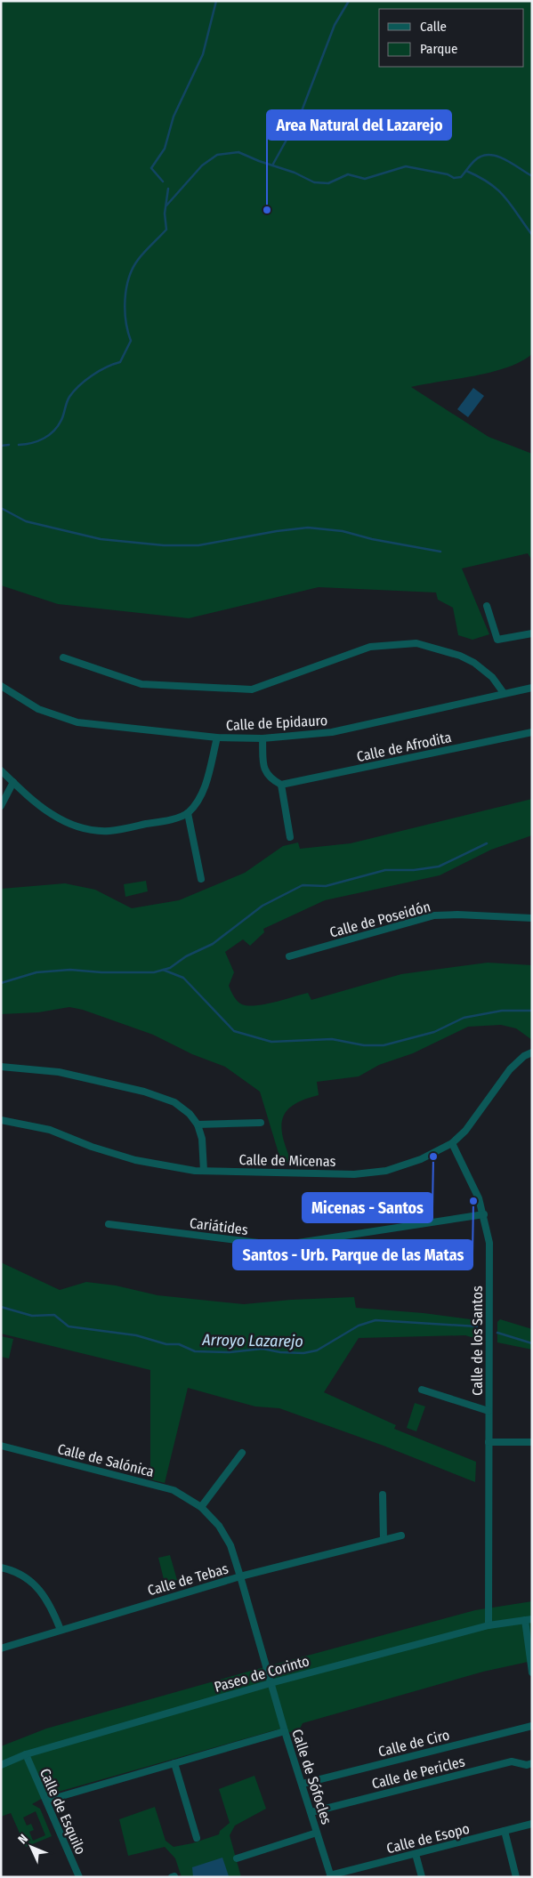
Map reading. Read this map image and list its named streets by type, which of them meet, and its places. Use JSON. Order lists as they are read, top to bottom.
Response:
{
  "streets": {
    "street": [
      "Calle de Epidauro",
      "Calle de Afrodita",
      "Calle de Poseidón",
      "Calle de Micenas",
      "Cariátides",
      "Calle de los Santos",
      "Calle de Salónica",
      "Calle de Tebas",
      "Paseo de Corinto",
      "Calle de Ciro",
      "Calle de Pericles",
      "Calle de Sófocles",
      "Calle de Esquilo",
      "Calle de Esopo"
    ]
  },
  "crossings": [
    ["Calle de Micenas", "Calle de los Santos"],
    ["Cariátides", "Calle de los Santos"],
    ["Calle de los Santos", "Paseo de Corinto"],
    ["Calle de Salónica", "Calle de Tebas"],
    ["Calle de Salónica", "Paseo de Corinto"],
    ["Calle de Salónica", "Calle de Sófocles"],
    ["Paseo de Corinto", "Calle de Sófocles"],
    ["Paseo de Corinto", "Calle de Esquilo"],
    ["Calle de Ciro", "Calle de Sófocles"],
    ["Calle de Pericles", "Calle de Sófocles"],
    ["Calle de Sófocles", "Calle de Esopo"]
  ],
  "water": ["Arroyo Lazarejo"],
  "places": ["Area Natural del Lazarejo", "Micenas - Santos", "Santos - Urb. Parque de las Matas"],
  "legend": ["Calle", "Parque"],
  "north": "top left"
}
